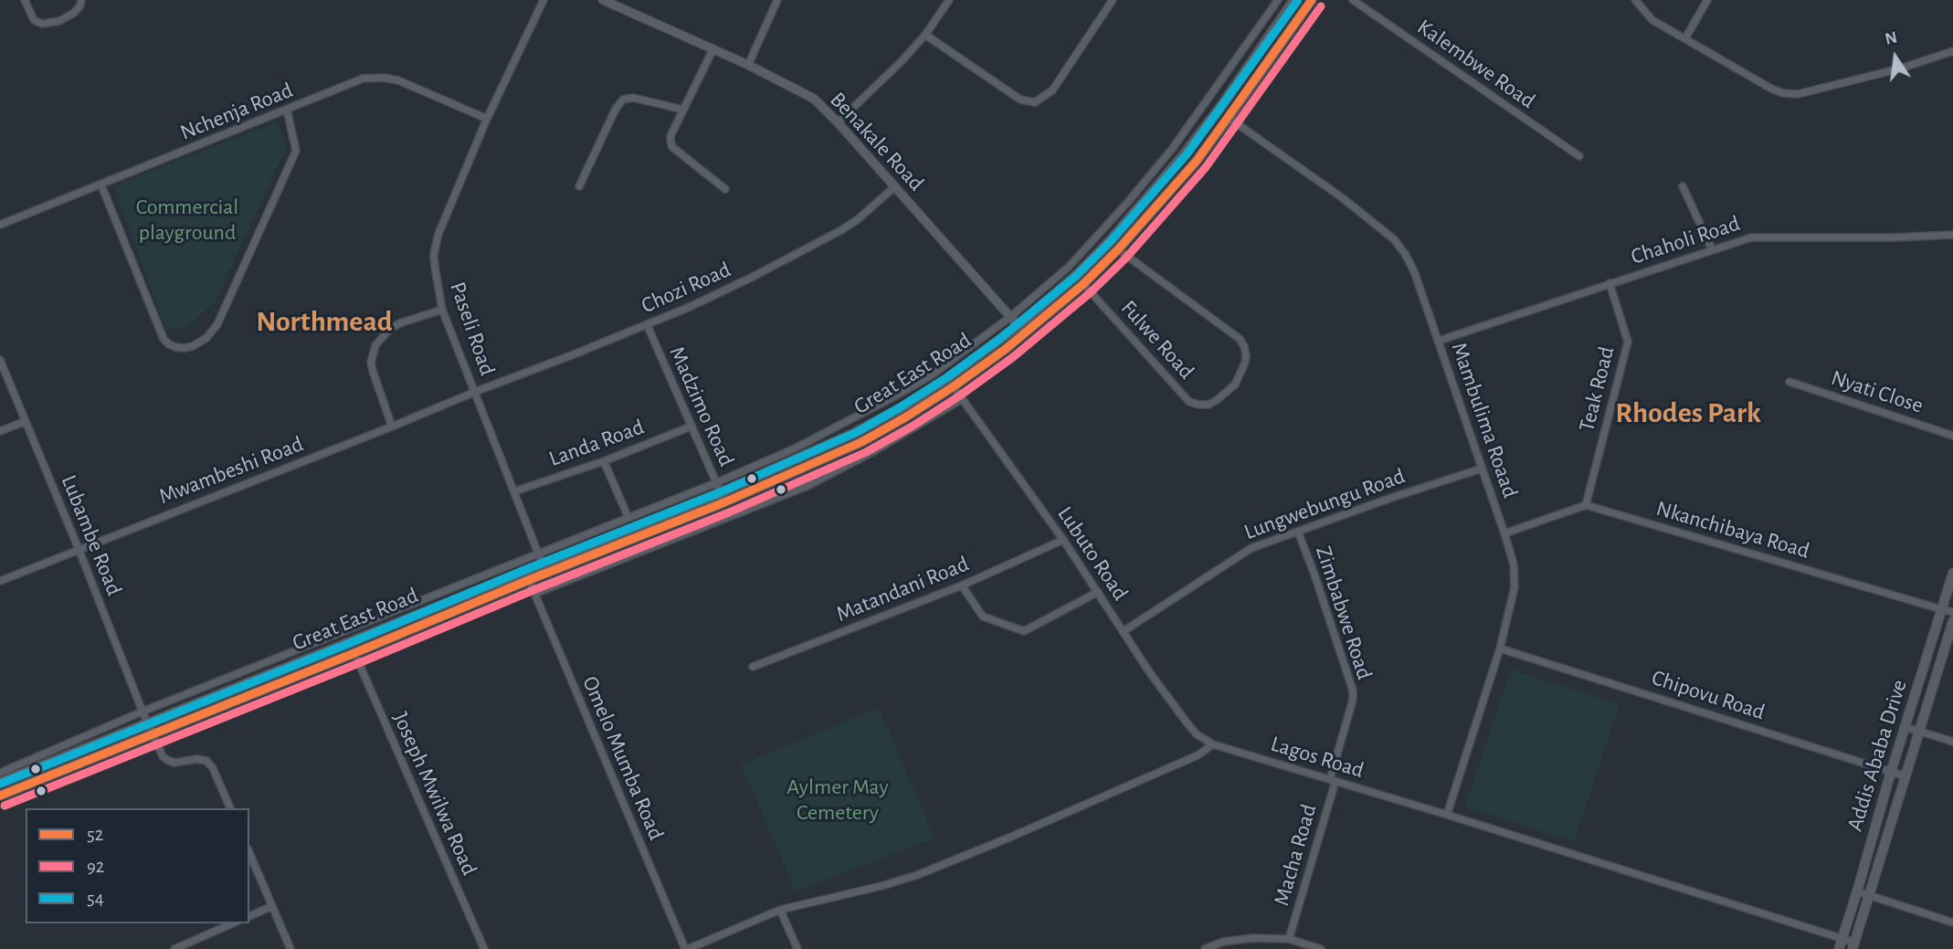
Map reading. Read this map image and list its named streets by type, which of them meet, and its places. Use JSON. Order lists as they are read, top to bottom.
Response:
{
  "streets": {
    "main road": ["Great East Road", "Addis Ababa Drive"],
    "street": [
      "Kalembwe Road",
      "Nchenja Road",
      "Benakale Road",
      "Chaholi Road",
      "Chozi Road",
      "Paseli Road",
      "Fulwe Road",
      "Teak Road",
      "Nyati Close",
      "Madzimo Road",
      "Mambulima Roaad",
      "Landa Road",
      "Mwambeshi Road",
      "Lungwebungu Road",
      "Nkanchibaya Road",
      "Lubambe Road",
      "Lubuto Road",
      "Matandani Road",
      "Zimbabwe Road",
      "Chipovu Road",
      "Lagos Road",
      "Omelo Mumba Road",
      "Joseph Mwilwa Road",
      "Macha Road"
    ]
  },
  "crossings": [
    ["Nchenja Road", "Paseli Road"],
    ["Benakale Road", "Chozi Road"],
    ["Benakale Road", "Great East Road"],
    ["Chaholi Road", "Teak Road"],
    ["Chaholi Road", "Mambulima Roaad"],
    ["Chozi Road", "Paseli Road"],
    ["Chozi Road", "Madzimo Road"],
    ["Chozi Road", "Mwambeshi Road"],
    ["Paseli Road", "Great East Road"],
    ["Paseli Road", "Landa Road"],
    ["Paseli Road", "Mwambeshi Road"],
    ["Fulwe Road", "Great East Road"],
    ["Great East Road", "Madzimo Road"],
    ["Great East Road", "Mambulima Roaad"],
    ["Great East Road", "Lubambe Road"],
    ["Great East Road", "Lubuto Road"],
    ["Great East Road", "Omelo Mumba Road"],
    ["Great East Road", "Joseph Mwilwa Road"],
    ["Teak Road", "Nkanchibaya Road"],
    ["Madzimo Road", "Landa Road"],
    ["Mambulima Roaad", "Lungwebungu Road"],
    ["Mambulima Roaad", "Chipovu Road"],
    ["Mambulima Roaad", "Lagos Road"],
    ["Mwambeshi Road", "Lubambe Road"],
    ["Lungwebungu Road", "Lubuto Road"],
    ["Lungwebungu Road", "Zimbabwe Road"],
    ["Nkanchibaya Road", "Addis Ababa Drive"],
    ["Lubuto Road", "Matandani Road"],
    ["Lubuto Road", "Lagos Road"],
    ["Zimbabwe Road", "Lagos Road"],
    ["Zimbabwe Road", "Macha Road"],
    ["Chipovu Road", "Addis Ababa Drive"],
    ["Addis Ababa Drive", "Lagos Road"],
    ["Lagos Road", "Macha Road"]
  ],
  "districts": ["Northmead", "Rhodes Park"],
  "parks": ["Commercial playground", "Aylmer May Cemetery"],
  "lines": ["transit line 52", "transit line 54", "transit line 92"],
  "legend": ["52", "92", "54"],
  "north": "top"
}
